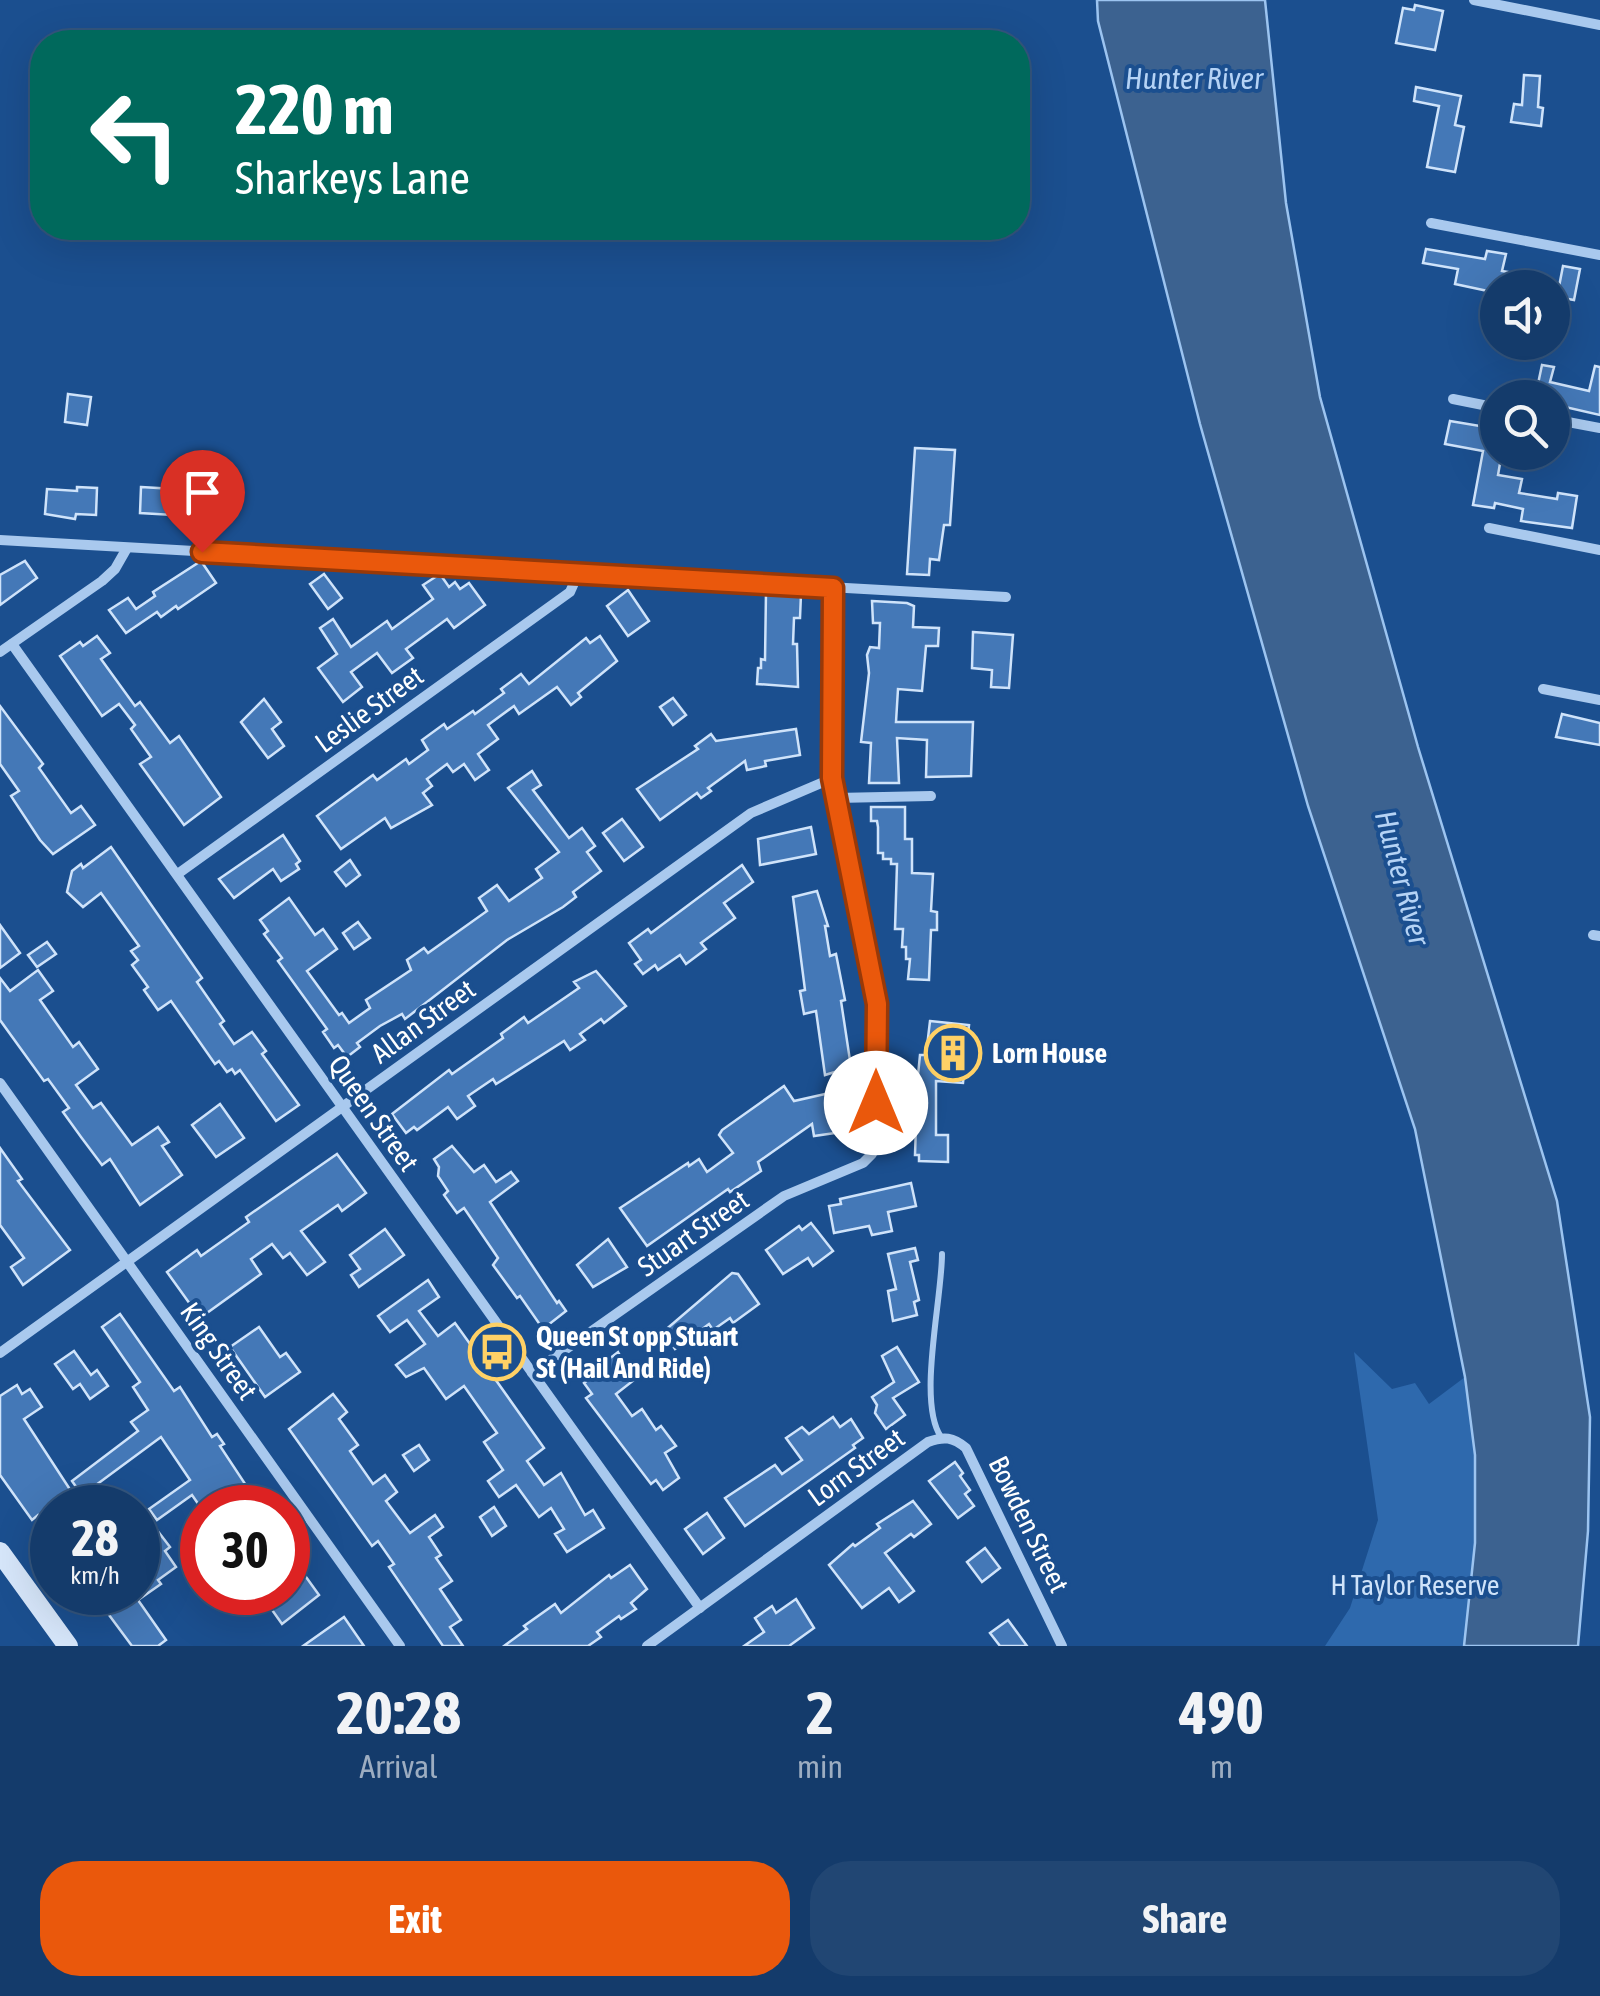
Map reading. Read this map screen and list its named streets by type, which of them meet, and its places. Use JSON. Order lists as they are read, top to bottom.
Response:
{
  "streets": {
    "street": [
      "Leslie Street",
      "Allan Street",
      "Queen Street",
      "Stuart Street",
      "King Street",
      "Lorn Street",
      "Bowden Street"
    ]
  },
  "crossings": [
    ["Leslie Street", "Queen Street"],
    ["Allan Street", "Queen Street"],
    ["Allan Street", "King Street"],
    ["Queen Street", "Stuart Street"],
    ["Queen Street", "Lorn Street"],
    ["Lorn Street", "Bowden Street"]
  ],
  "water": ["Hunter River"],
  "parks": ["H Taylor Reserve"],
  "places": {
    "building": ["Lorn House"],
    "bus stop": ["Queen St opp Stuart St (Hail And Ride)"]
  },
  "page": {
    "turn": ["220 m", "Sharkeys Lane"],
    "speed": "28 km/h",
    "limit": "30",
    "eta": [
      "20:28",
      "Arrival",
      "2",
      "min",
      "490",
      "m"
    ],
    "buttons": ["Exit", "Share"]
  }
}
